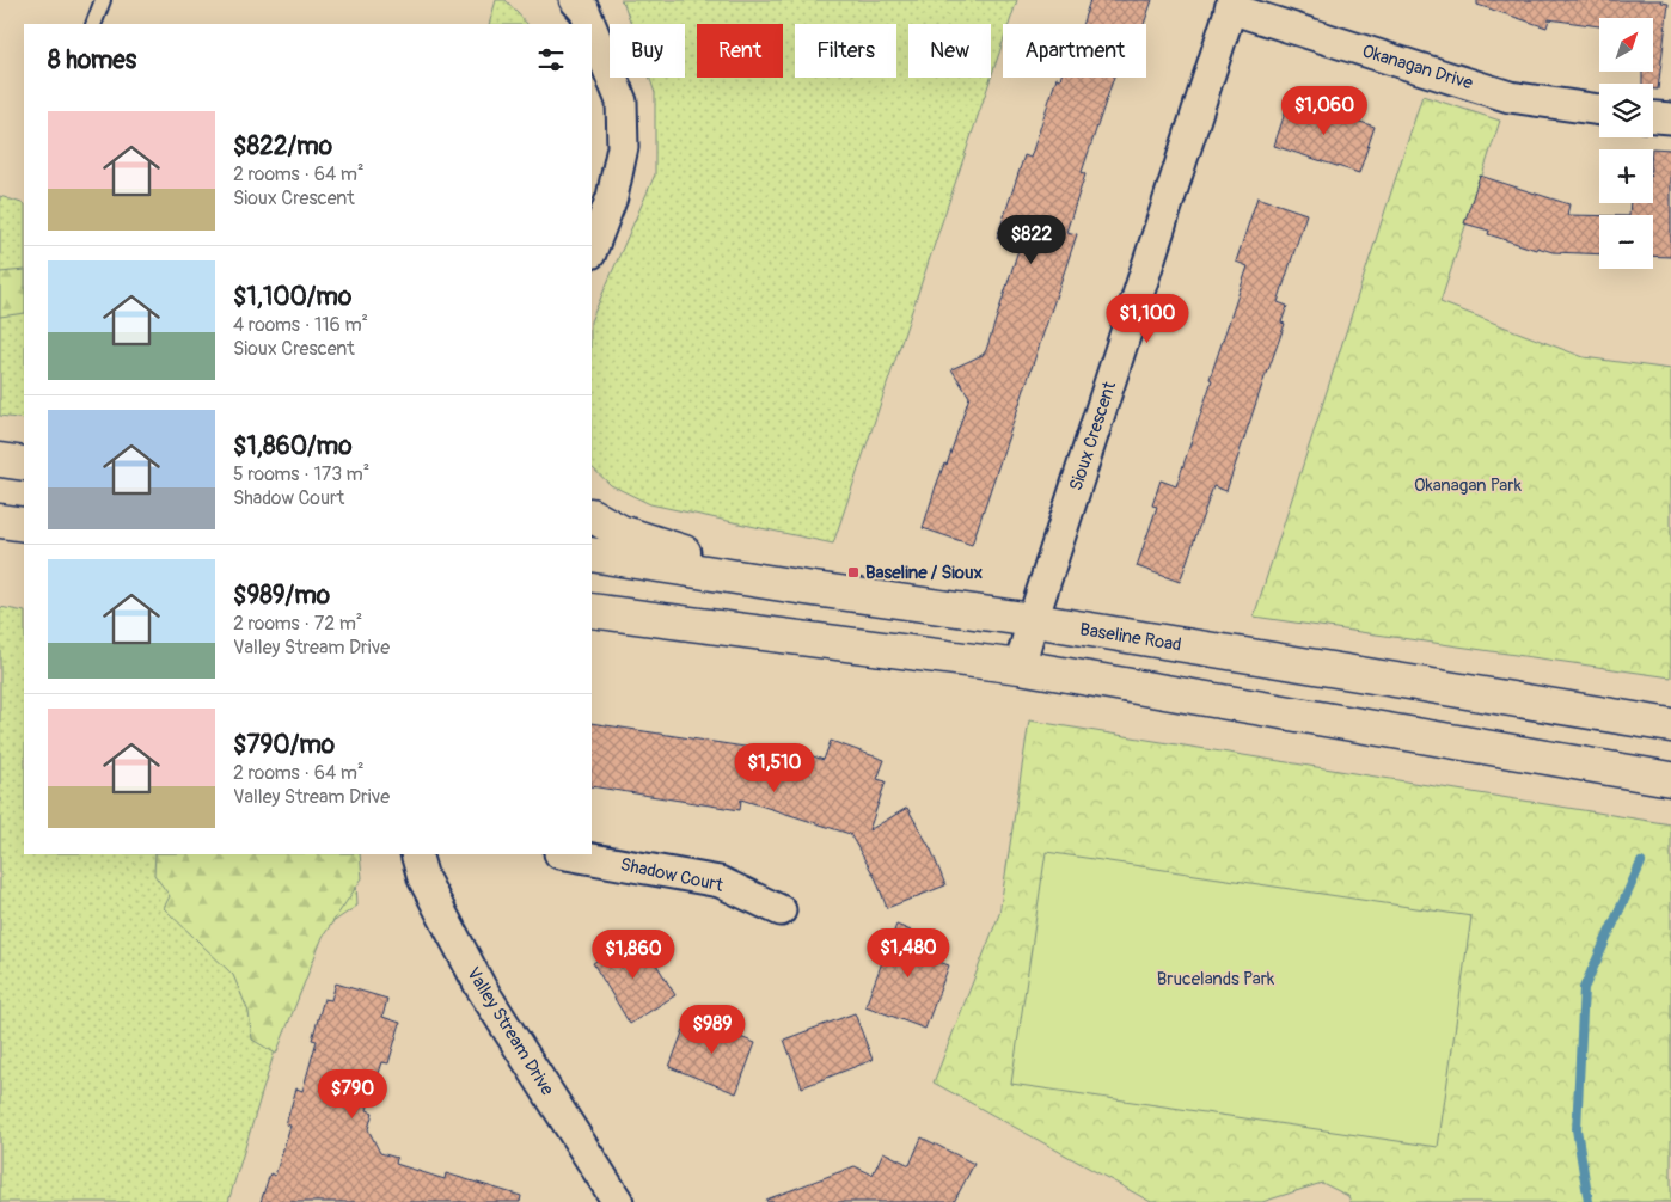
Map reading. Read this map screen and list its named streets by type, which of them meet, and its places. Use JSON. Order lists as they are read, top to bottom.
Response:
{
  "streets": {
    "main road": ["Baseline Road"],
    "street": [
      "Okanagan Drive",
      "Sioux Crescent",
      "Shadow Court",
      "Valley Stream Drive"
    ]
  },
  "crossings": [
    ["Okanagan Drive", "Sioux Crescent"],
    ["Sioux Crescent", "Baseline Road"]
  ],
  "parks": ["Okanagan Park", "Brucelands Park"],
  "places": {
    "transit": ["Baseline / Sioux"]
  },
  "north": "top right",
  "page": {
    "map_buttons": ["+", "−"],
    "chip": [
      "Buy",
      "Rent",
      "Filters",
      "New",
      "Apartment"
    ],
    "heading": "8 homes",
    "price": [
      "$1,060",
      "$822",
      "$1,100",
      "$1,510",
      "$1,480",
      "$1,860",
      "$989",
      "$790"
    ],
    "list": [
      {
        "name": "$822/mo",
        "note": "2 rooms · 64 m² · Sioux Crescent"
      },
      {
        "name": "$1,100/mo",
        "note": "4 rooms · 116 m² · Sioux Crescent"
      },
      {
        "name": "$1,860/mo",
        "note": "5 rooms · 173 m² · Shadow Court"
      },
      {
        "name": "$989/mo",
        "note": "2 rooms · 72 m² · Valley Stream Drive"
      },
      {
        "name": "$790/mo",
        "note": "2 rooms · 64 m² · Valley Stream Drive"
      }
    ]
  }
}
